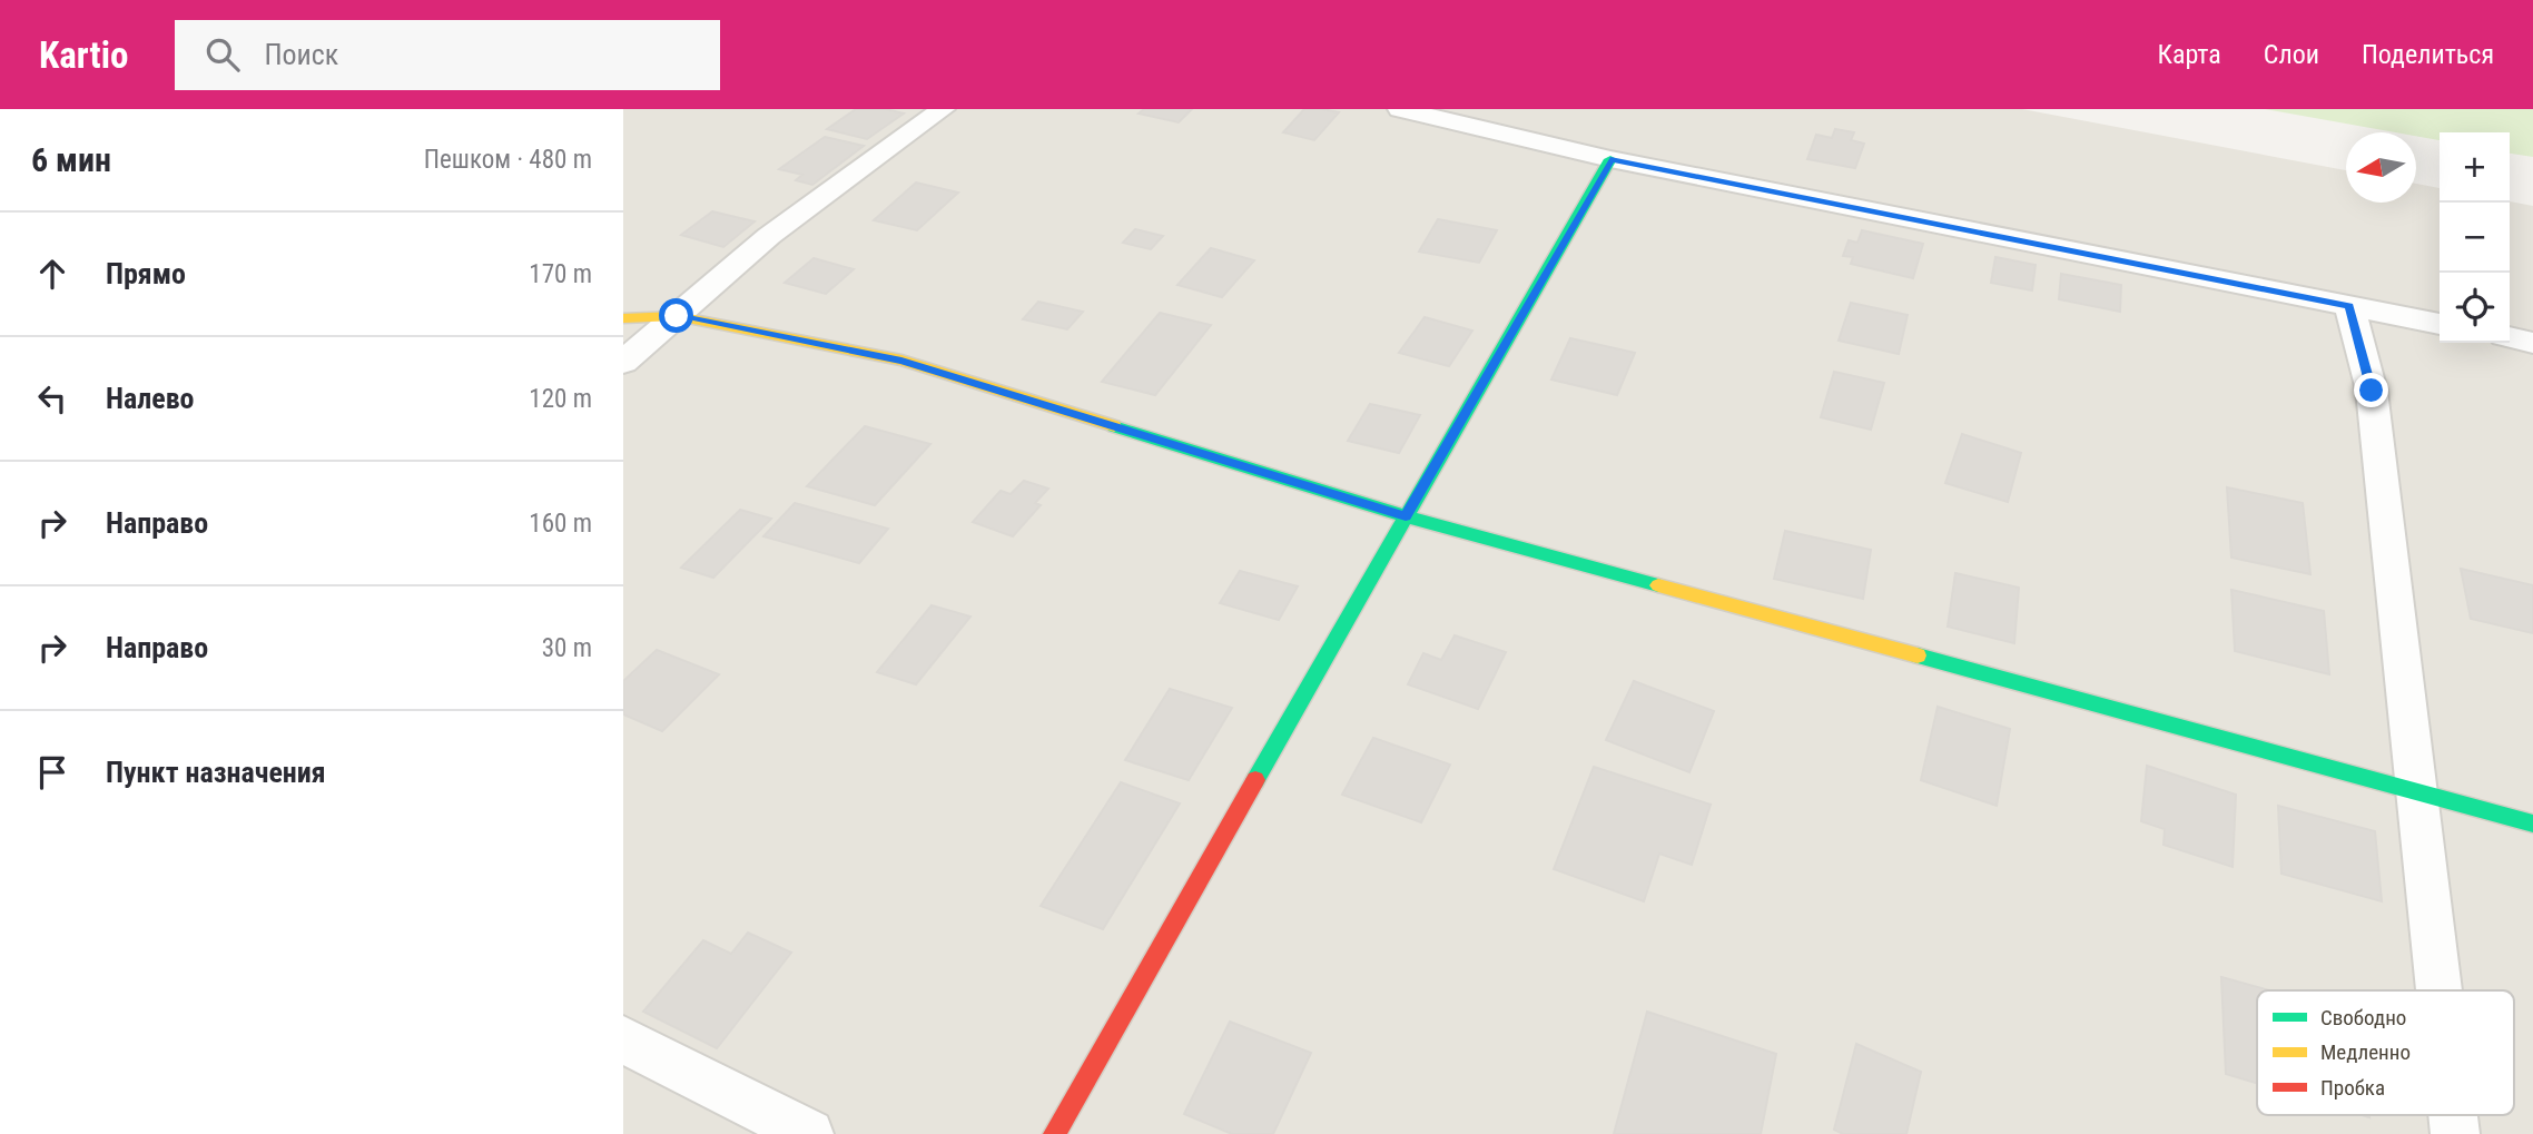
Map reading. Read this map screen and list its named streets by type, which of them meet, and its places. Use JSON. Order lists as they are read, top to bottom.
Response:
{
  "legend": ["Свободно", "Медленно", "Пробка"],
  "north": "left",
  "page": {
    "header": "Kartio",
    "search": "Поиск",
    "nav": ["Карта", "Слои", "Поделиться"],
    "heading": ["6 мин", "Пешком · 480 m"],
    "map_buttons": ["+", "−"],
    "list": [
      ["Прямо", "170 m"],
      ["Налево", "120 m"],
      ["Направо", "160 m"],
      ["Направо", "30 m"],
      "Пункт назначения"
    ]
  }
}
